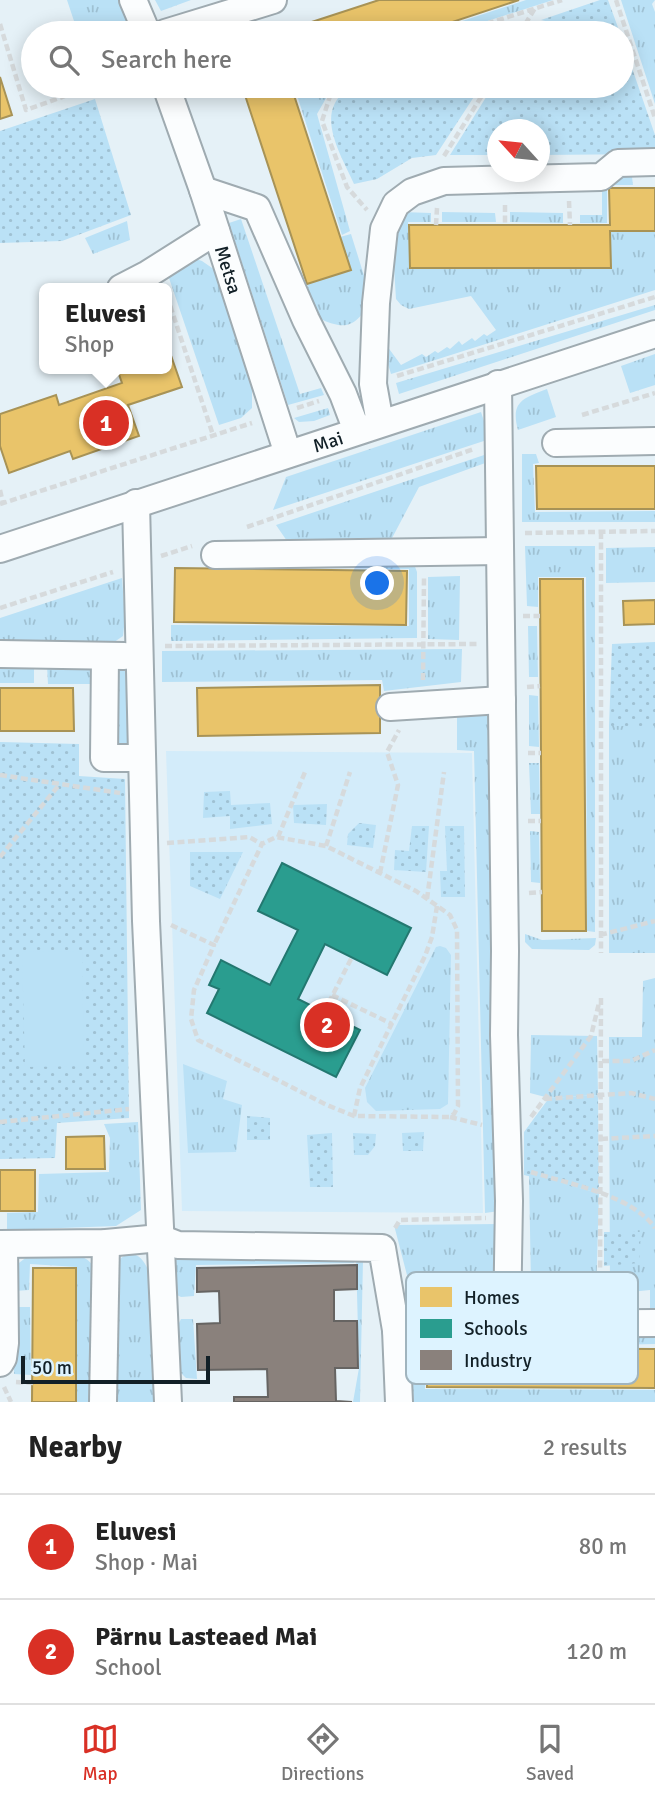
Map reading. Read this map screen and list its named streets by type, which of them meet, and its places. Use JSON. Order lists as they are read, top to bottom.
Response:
{
  "streets": {
    "street": ["Metsa", "Mai"]
  },
  "crossings": [
    ["Metsa", "Mai"]
  ],
  "legend": ["Homes", "Schools", "Industry"],
  "scale_bar": "50 m",
  "north": "top left",
  "page": {
    "search": "Search here",
    "popup": ["Eluvesi", "Shop"],
    "pins": ["1", "2"],
    "scale": "50 m",
    "heading": ["Nearby", "2 results"],
    "list": [
      {
        "mark": "1",
        "name": "Eluvesi",
        "note": "Shop · Mai",
        "value": "80 m"
      },
      {
        "mark": "2",
        "name": "Pärnu Lasteaed Mai",
        "note": "School",
        "value": "120 m"
      }
    ],
    "nav": ["Map", "Directions", "Saved"]
  }
}
